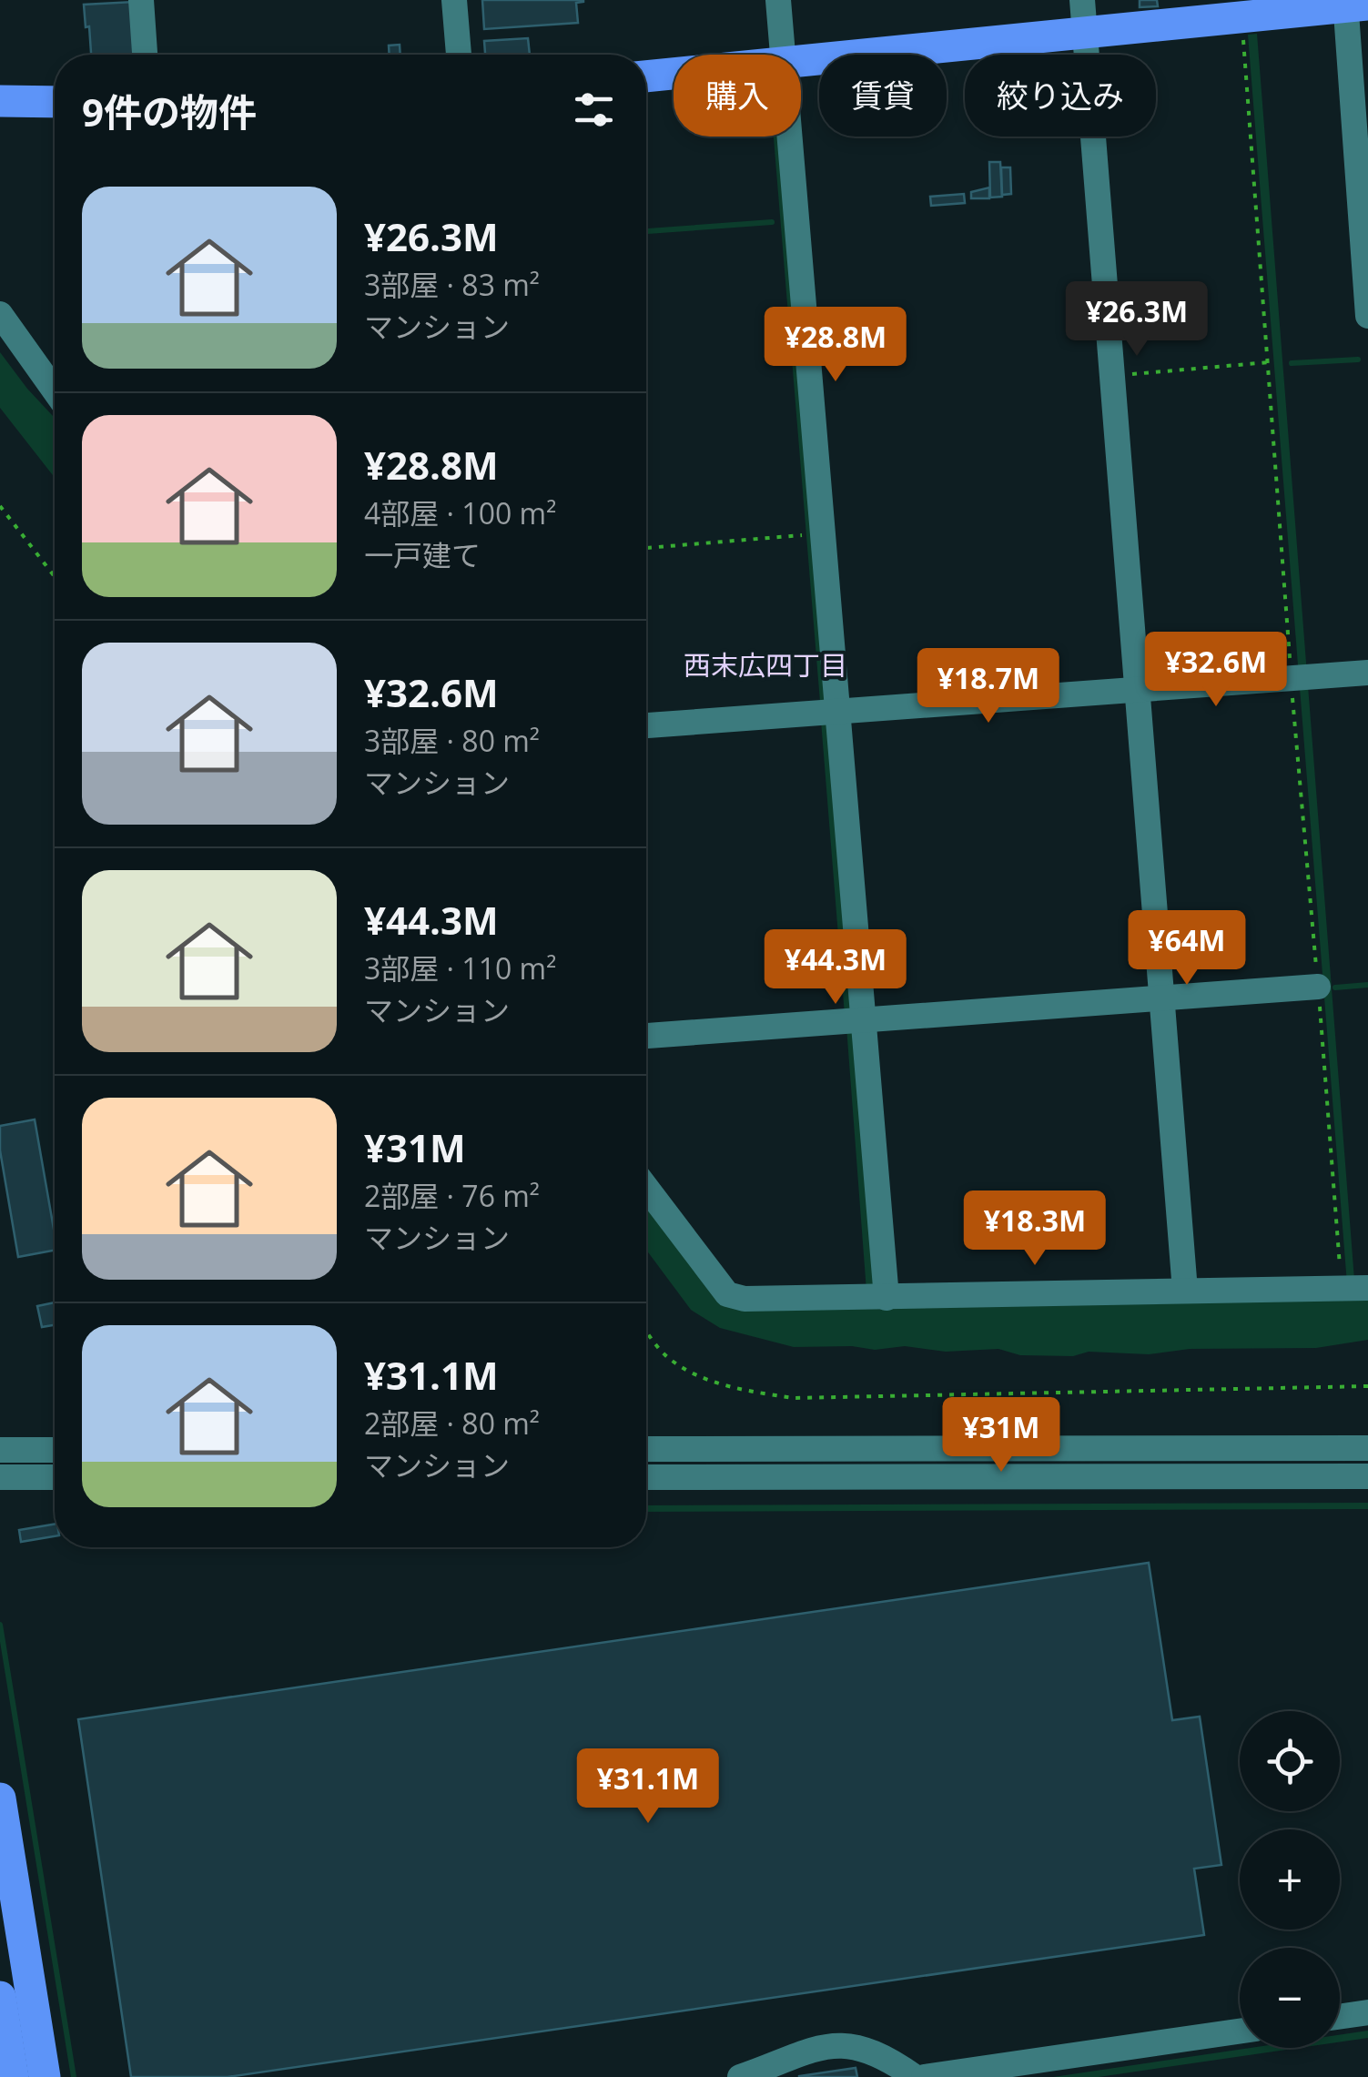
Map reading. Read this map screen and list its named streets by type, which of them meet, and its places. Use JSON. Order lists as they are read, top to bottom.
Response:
{
  "districts": ["西末広四丁目"],
  "page": {
    "chip": ["購入", "賃貸", "絞り込み"],
    "heading": "9件の物件",
    "list": [
      {
        "name": "¥26.3M",
        "note": "3部屋 · 83 m² · マンション"
      },
      {
        "name": "¥28.8M",
        "note": "4部屋 · 100 m² · 一戸建て"
      },
      {
        "name": "¥32.6M",
        "note": "3部屋 · 80 m² · マンション"
      },
      {
        "name": "¥44.3M",
        "note": "3部屋 · 110 m² · マンション"
      },
      {
        "name": "¥31M",
        "note": "2部屋 · 76 m² · マンション"
      },
      {
        "name": "¥31.1M",
        "note": "2部屋 · 80 m² · マンション"
      }
    ],
    "price": [
      "¥26.3M",
      "¥28.8M",
      "¥32.6M",
      "¥18.7M",
      "¥64M",
      "¥44.3M",
      "¥18.3M",
      "¥31M",
      "¥31.1M"
    ],
    "map_buttons": ["+", "−"]
  }
}
